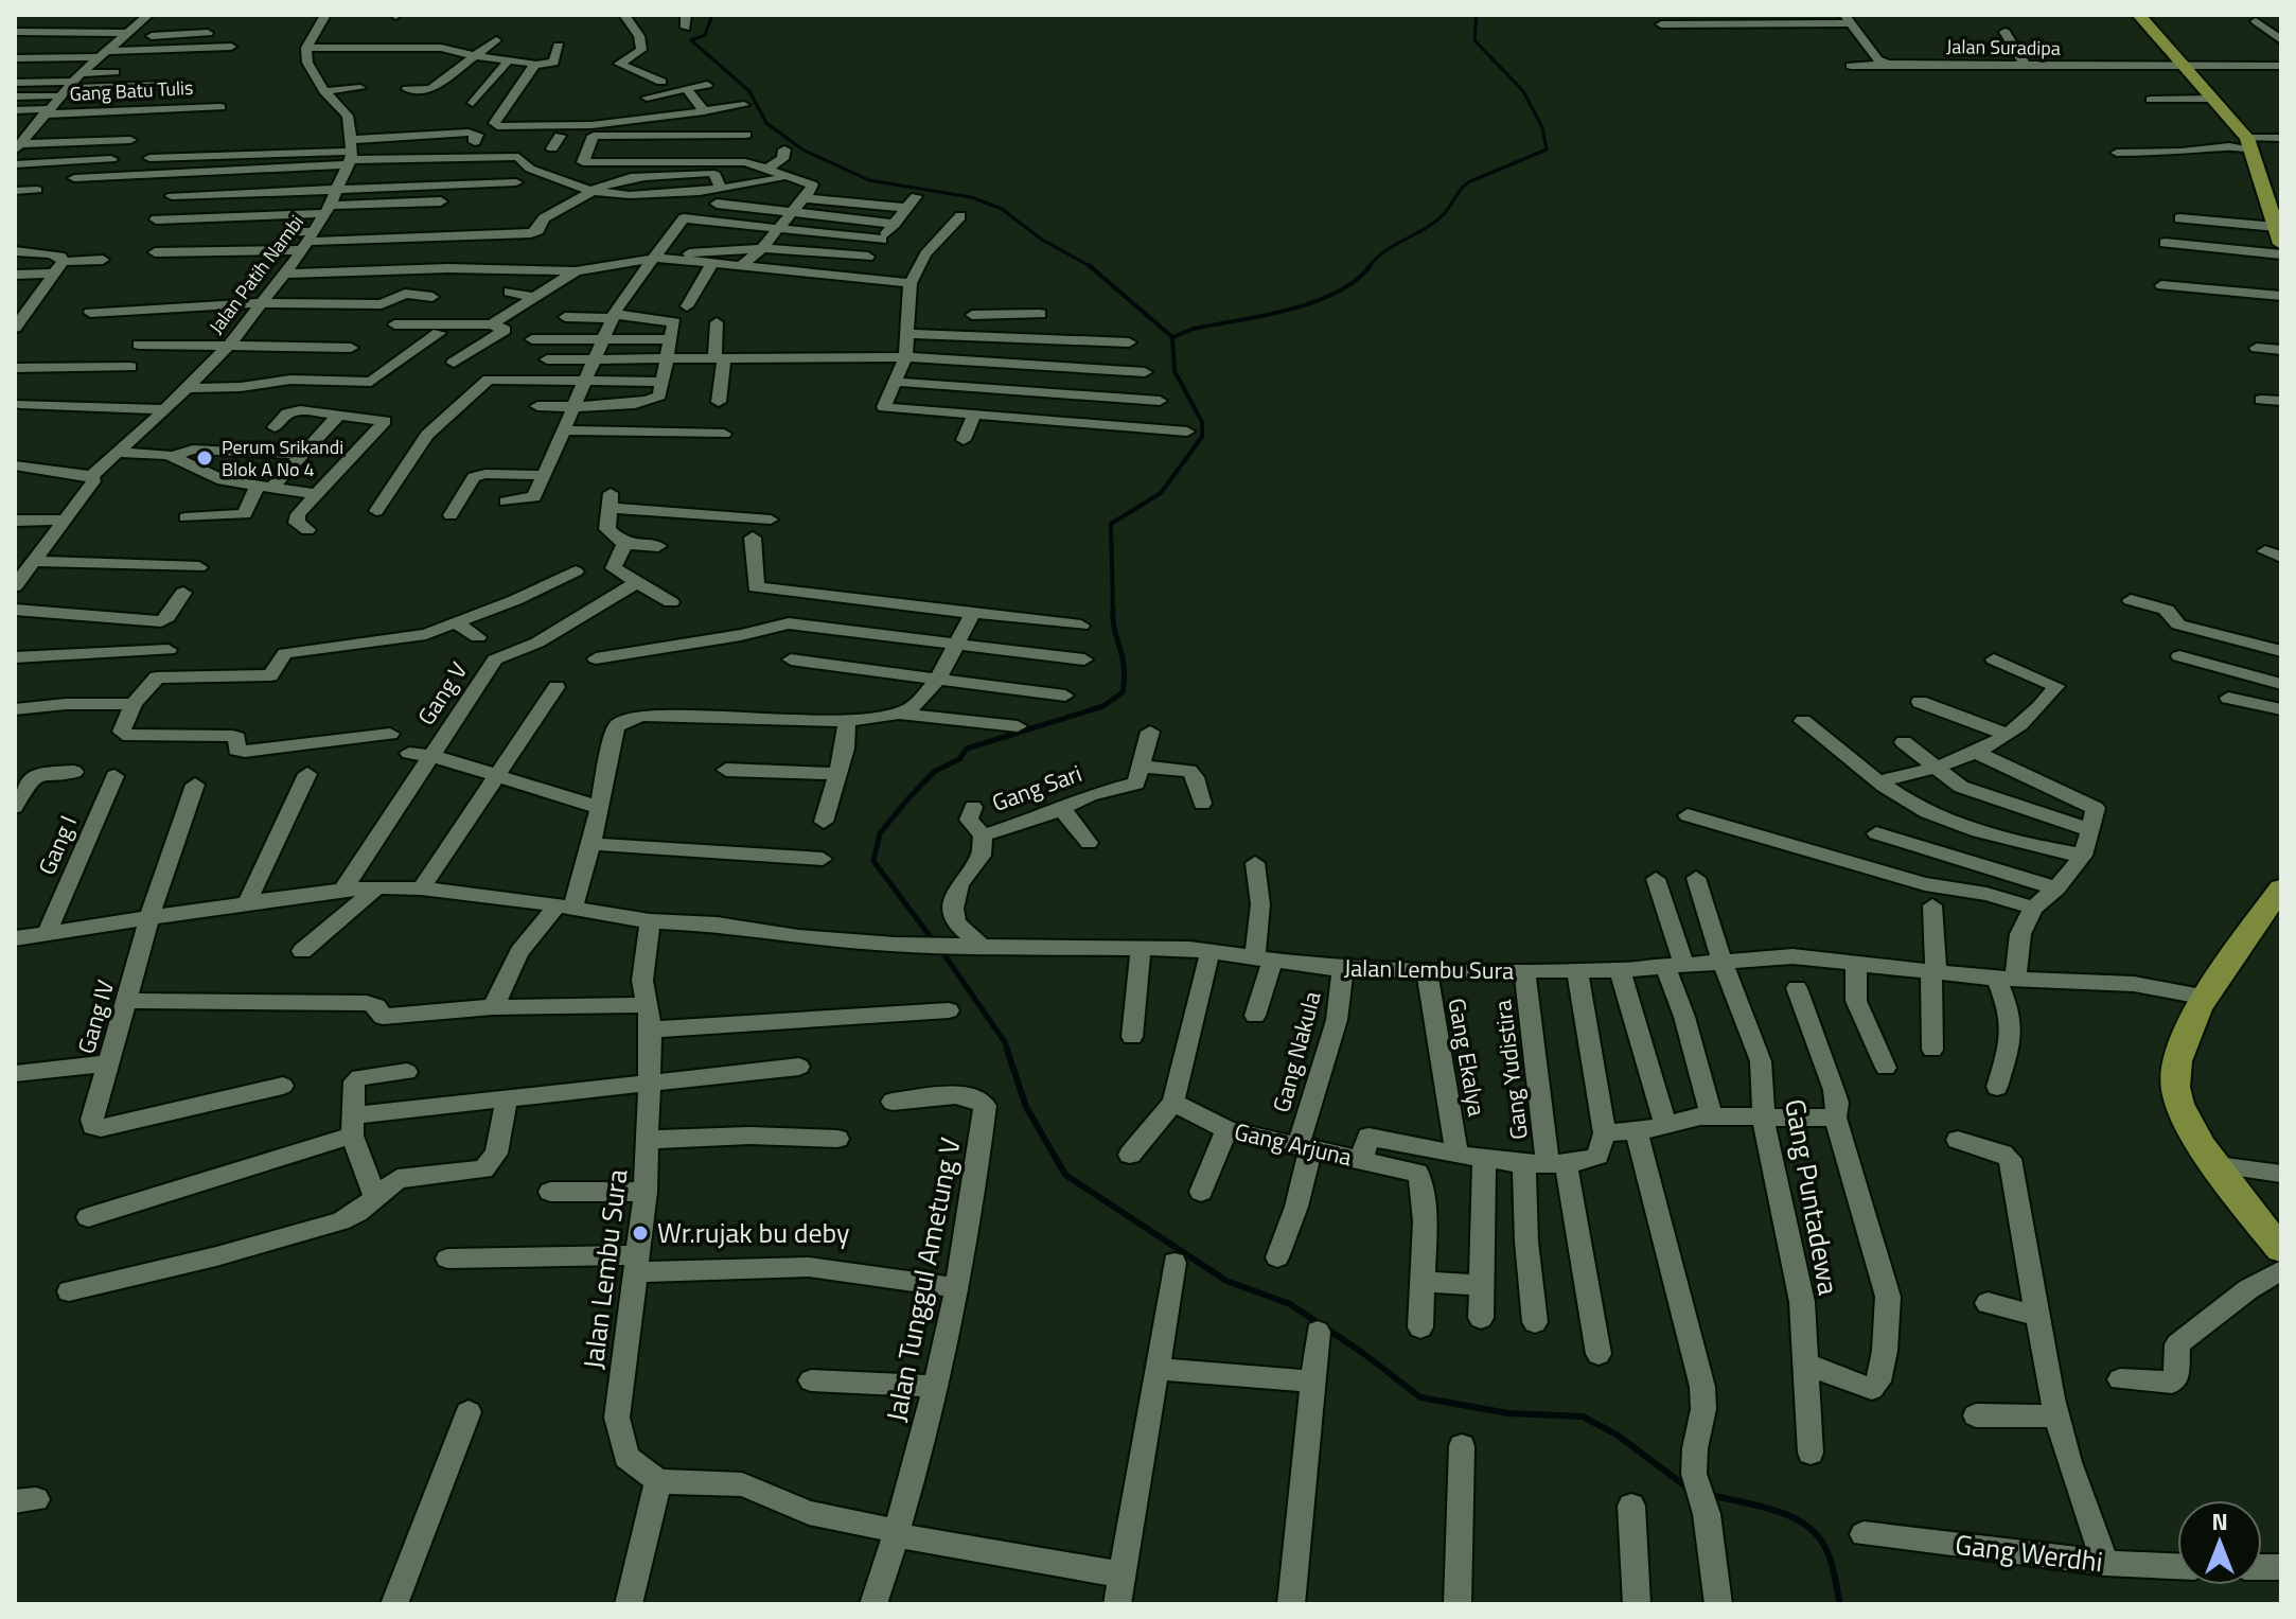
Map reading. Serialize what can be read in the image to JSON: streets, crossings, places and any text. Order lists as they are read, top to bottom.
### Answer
{
  "streets": {
    "street": [
      "Jalan Suradipa",
      "Gang Batu Tulis",
      "Jalan Patih Nambi",
      "Gang V",
      "Gang Sari",
      "Gang I",
      "Jalan Lembu Sura",
      "Gang IV",
      "Gang Nakula",
      "Gang Ekalya",
      "Gang Yudistira",
      "Gang Arjuna",
      "Gang Puntadewa",
      "Jalan Tunggul Ametung V",
      "Gang Werdhi"
    ]
  },
  "crossings": [
    ["Gang V", "Jalan Lembu Sura"],
    ["Gang Sari", "Jalan Lembu Sura"],
    ["Gang I", "Jalan Lembu Sura"],
    ["Jalan Lembu Sura", "Gang IV"],
    ["Jalan Lembu Sura", "Gang Nakula"],
    ["Jalan Lembu Sura", "Gang Ekalya"],
    ["Jalan Lembu Sura", "Gang Yudistira"],
    ["Jalan Lembu Sura", "Gang Puntadewa"],
    ["Gang Nakula", "Gang Arjuna"]
  ],
  "places": ["Perum Srikandi Blok A No 4", "Wr.rujak bu deby"],
  "north": "top"
}
